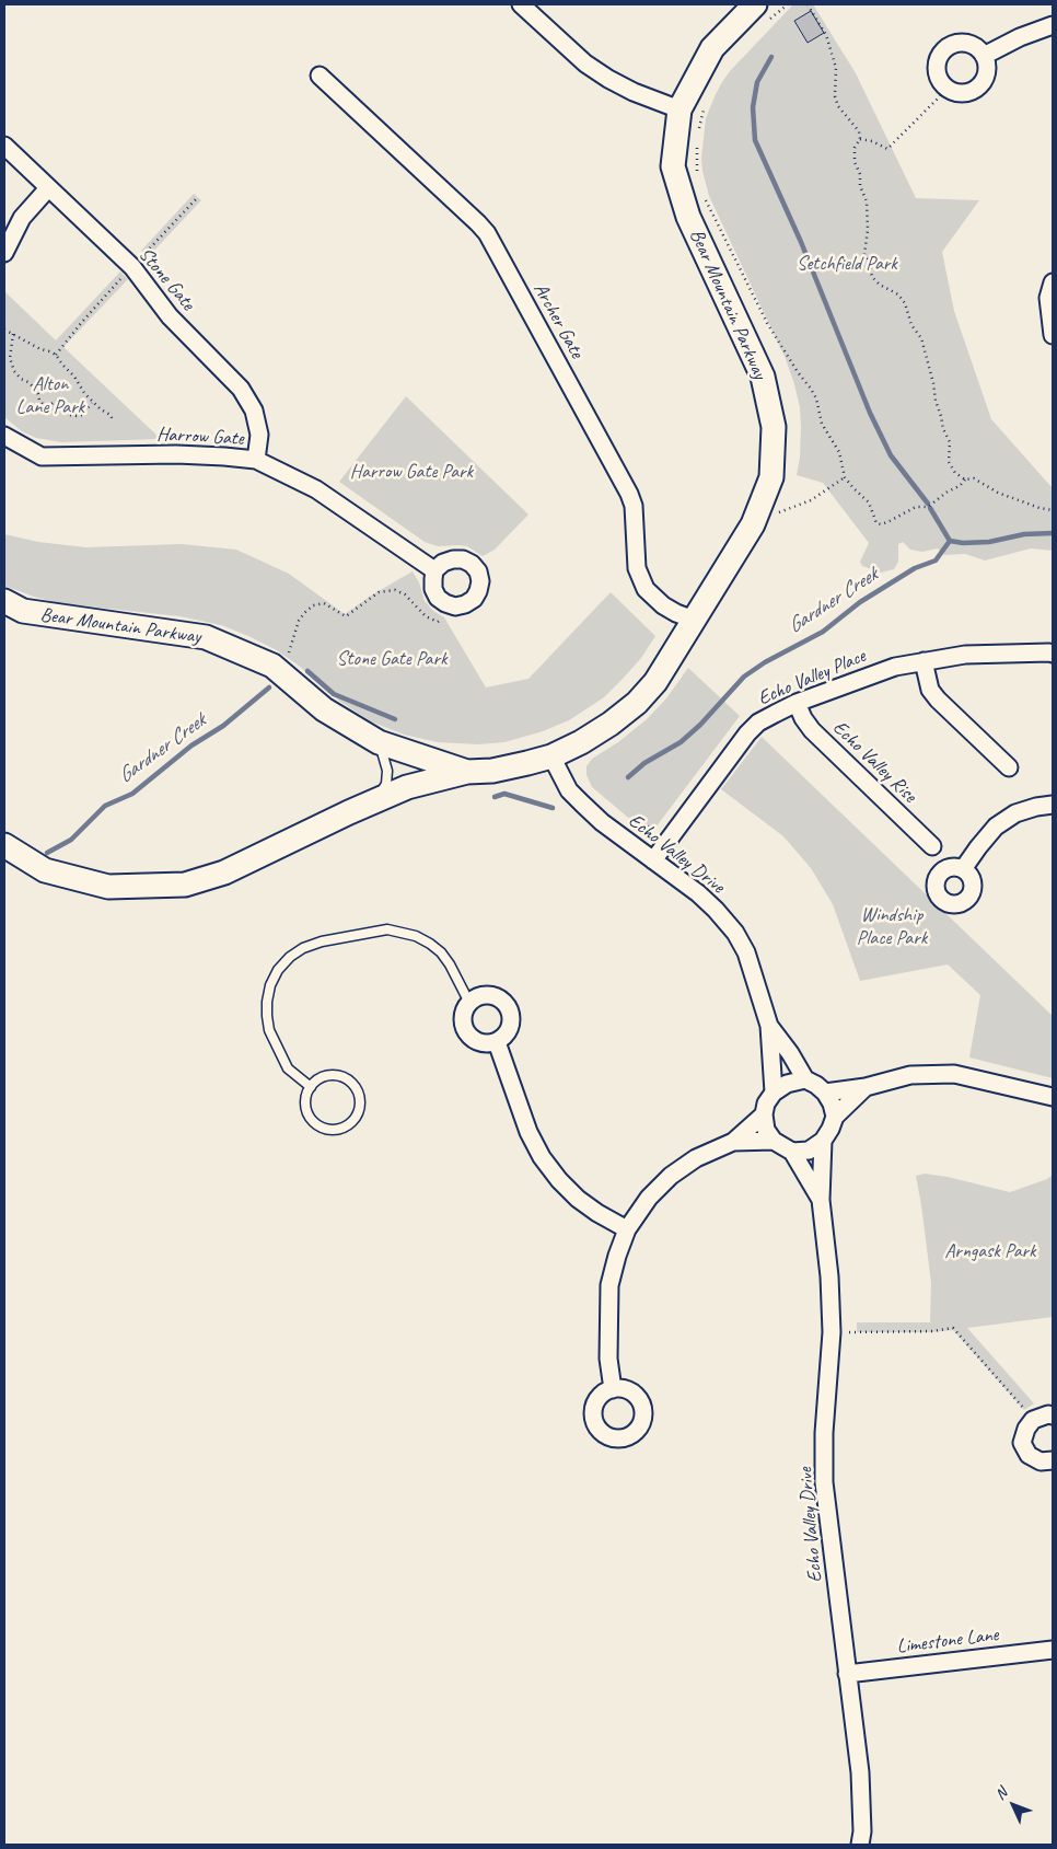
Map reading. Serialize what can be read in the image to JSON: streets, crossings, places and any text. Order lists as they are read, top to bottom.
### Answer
{
  "streets": {
    "street": [
      "Stone Gate",
      "Bear Mountain Parkway",
      "Archer Gate",
      "Harrow Gate",
      "Echo Valley Place",
      "Echo Valley Rise",
      "Echo Valley Drive",
      "Limestone Lane"
    ]
  },
  "crossings": [
    ["Stone Gate", "Harrow Gate"],
    ["Bear Mountain Parkway", "Archer Gate"],
    ["Bear Mountain Parkway", "Echo Valley Drive"],
    ["Echo Valley Place", "Echo Valley Rise"],
    ["Echo Valley Place", "Echo Valley Drive"],
    ["Echo Valley Drive", "Limestone Lane"]
  ],
  "water": ["Gardner Creek"],
  "parks": [
    "Setchfield Park",
    "Alton Lane Park",
    "Harrow Gate Park",
    "Stone Gate Park",
    "Windship Place Park",
    "Arngask Park"
  ],
  "north": "top left"
}
